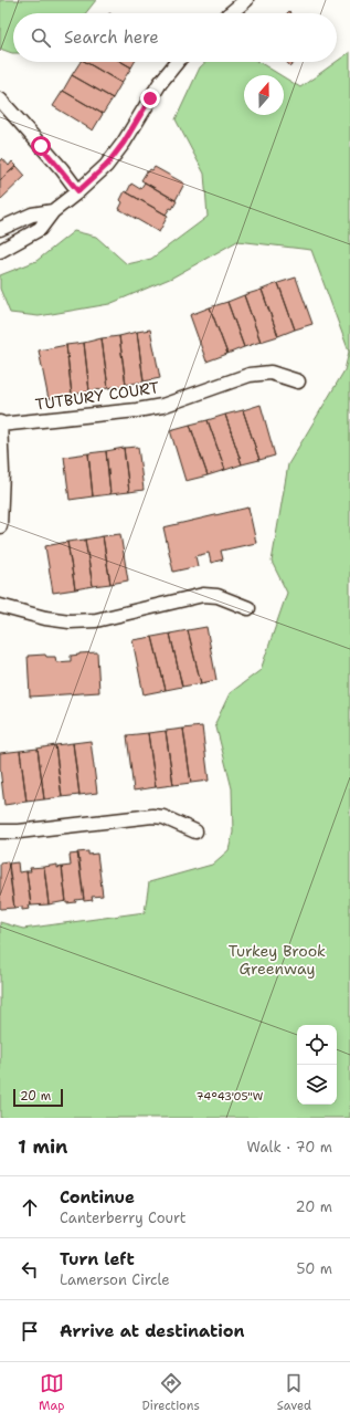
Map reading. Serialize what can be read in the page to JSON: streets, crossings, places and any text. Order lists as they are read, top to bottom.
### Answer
{
  "streets": {
    "street": ["TUTBURY COURT"]
  },
  "parks": ["Turkey Brook Greenway"],
  "scale_bar": "20 m",
  "north": "top",
  "page": {
    "search": "Search here",
    "scale": "20 m",
    "heading": ["1 min", "Walk · 70 m"],
    "list": [
      ["Continue", "Canterberry Court", "20 m"],
      ["Turn left", "Lamerson Circle", "50 m"],
      "Arrive at destination"
    ],
    "nav": ["Map", "Directions", "Saved"]
  },
  "coordinates": ["74°43'05\"W"]
}
